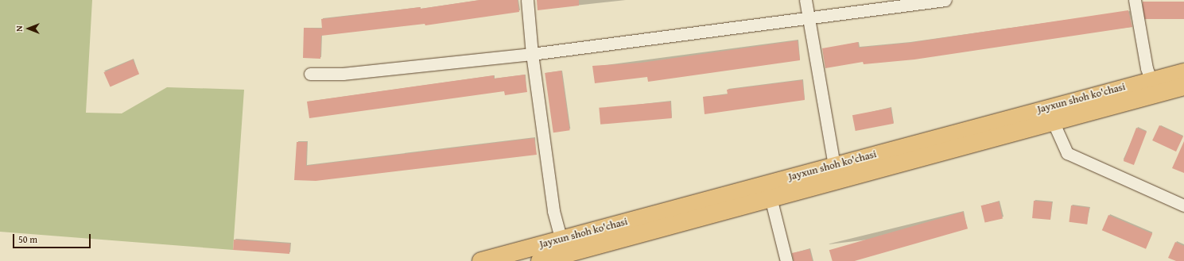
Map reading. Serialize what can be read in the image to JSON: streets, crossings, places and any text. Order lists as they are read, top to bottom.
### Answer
{
  "streets": {
    "highway": ["Jayxun shoh ko'chasi"]
  },
  "scale_bar": "50 m",
  "north": "left"
}
